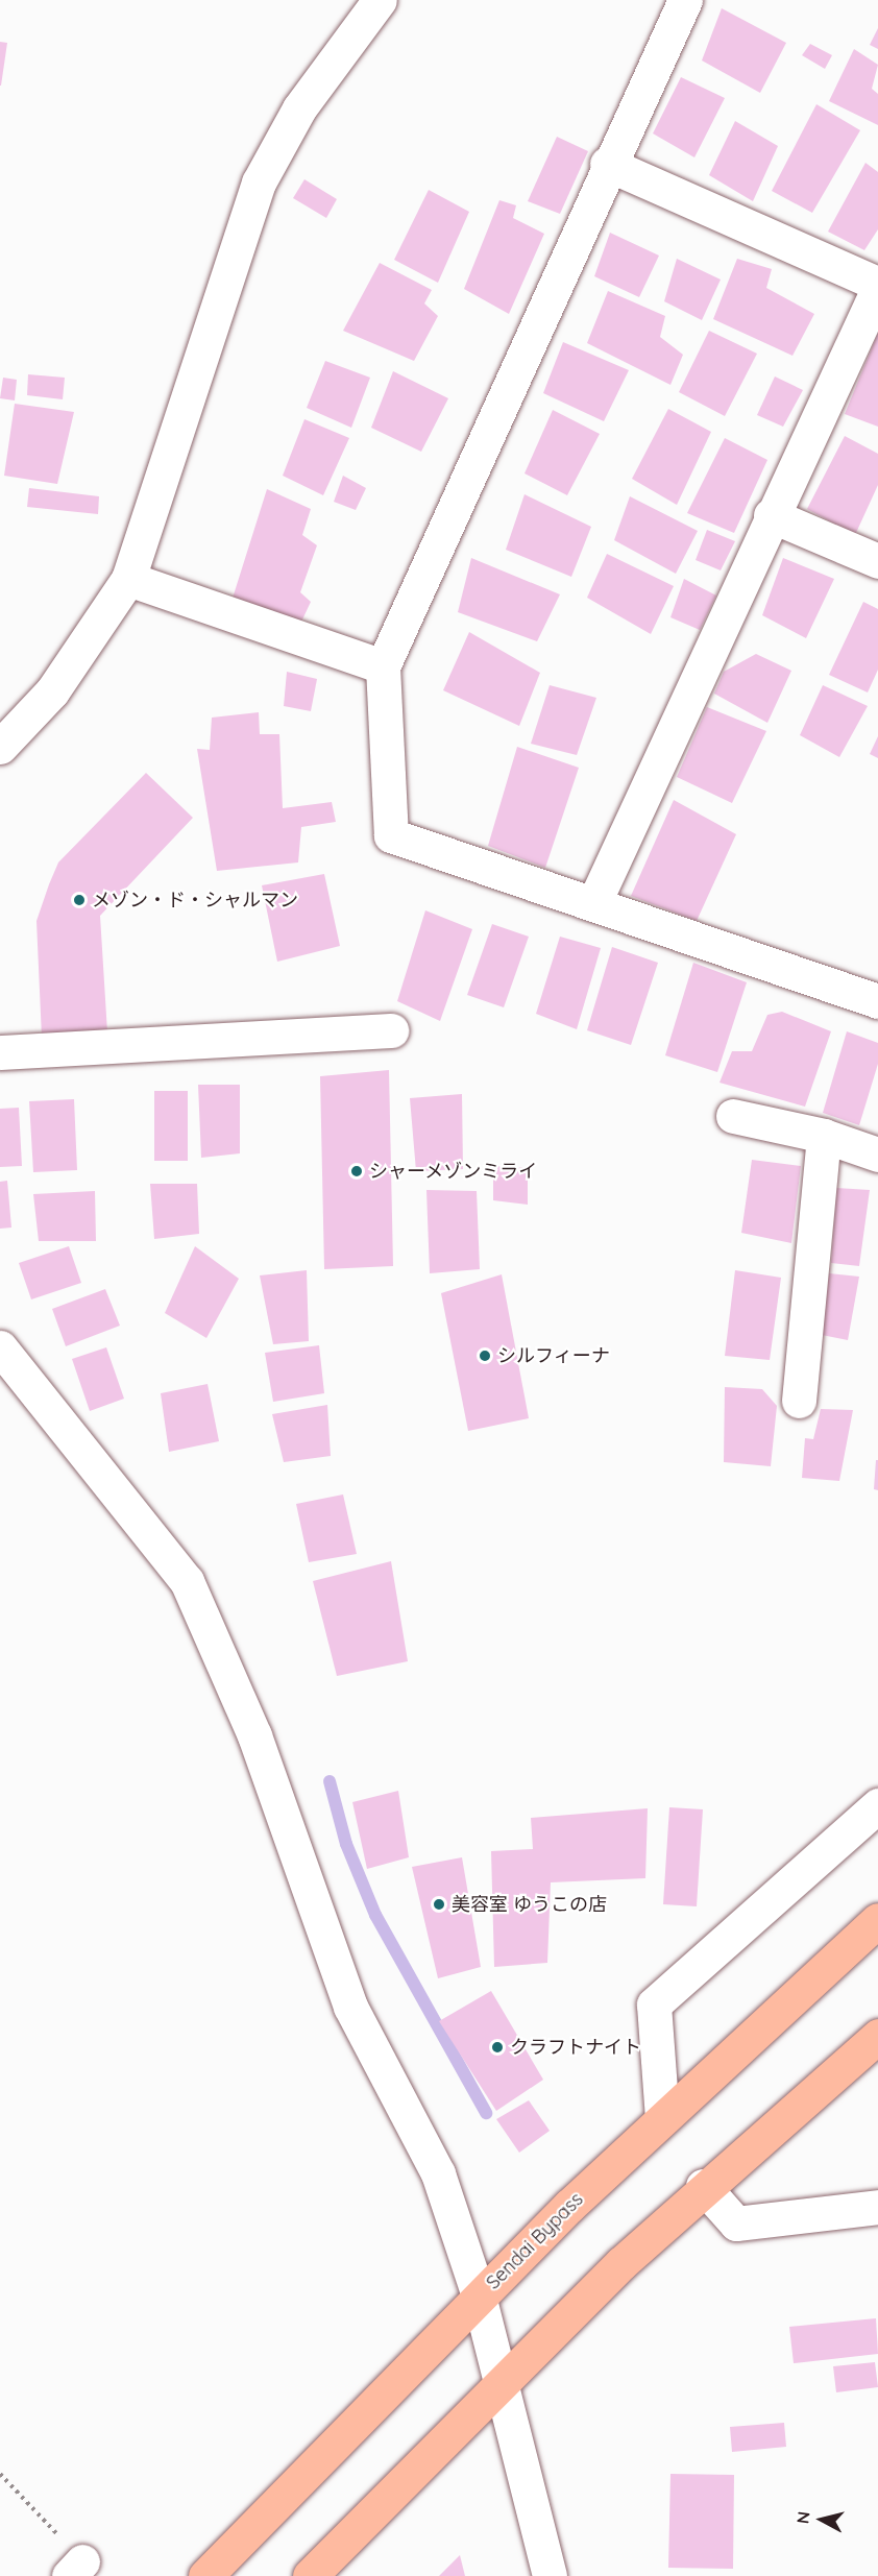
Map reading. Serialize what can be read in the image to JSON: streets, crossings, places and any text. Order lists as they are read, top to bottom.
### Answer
{
  "streets": {
    "highway": ["Sendai Bypass"]
  },
  "places": [
    "メゾン・ド・シャルマン",
    "シャーメゾンミライ",
    "シルフィーナ",
    "美容室 ゆうこの店",
    "クラフトナイト"
  ],
  "north": "left"
}
